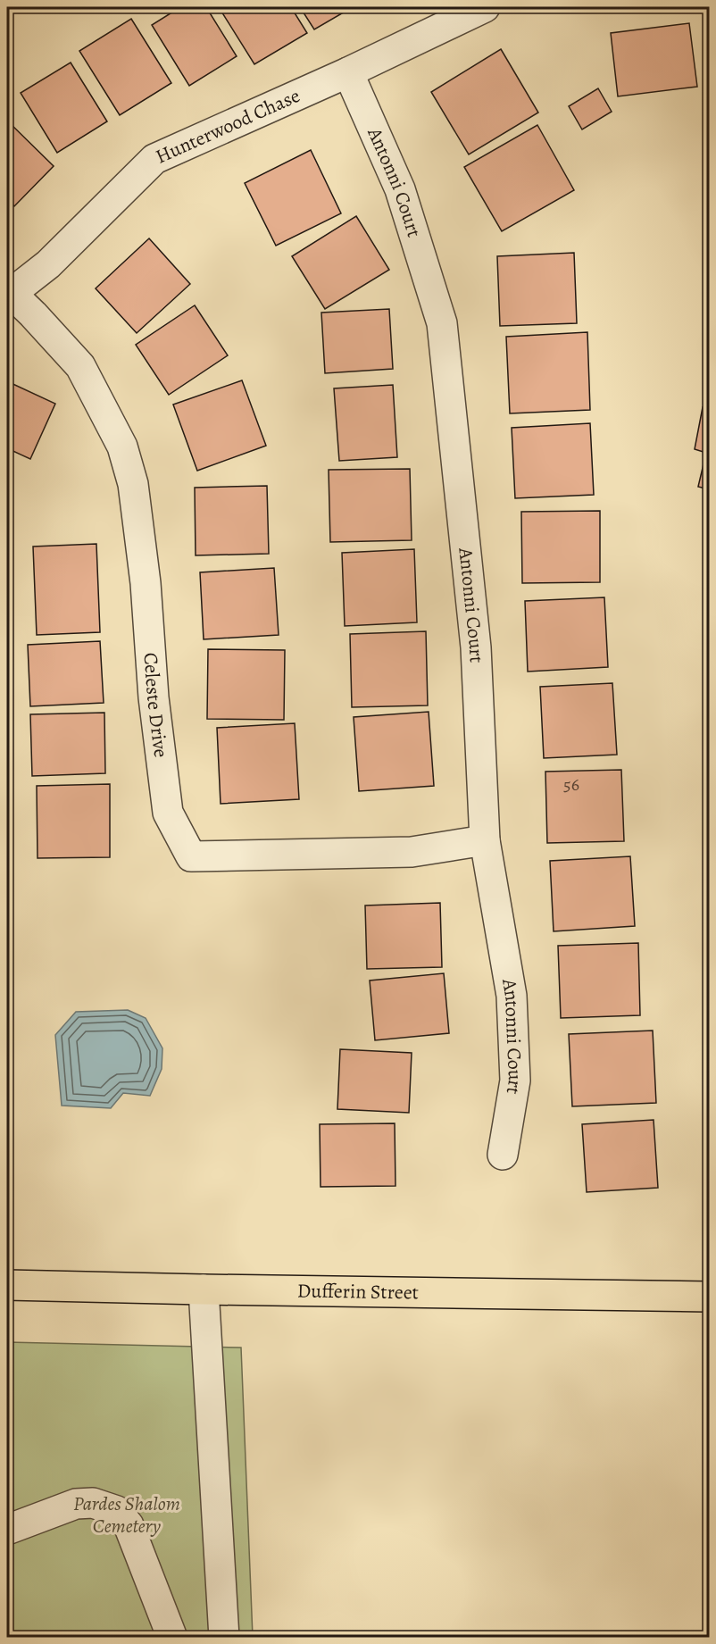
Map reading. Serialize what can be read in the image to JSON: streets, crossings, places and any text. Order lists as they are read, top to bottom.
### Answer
{
  "streets": {
    "main road": ["Dufferin Street"],
    "street": ["Hunterwood Chase", "Antonni Court", "Celeste Drive"]
  },
  "crossings": [
    ["Hunterwood Chase", "Antonni Court"],
    ["Hunterwood Chase", "Celeste Drive"],
    ["Antonni Court", "Celeste Drive"]
  ],
  "parks": ["Pardes Shalom Cemetery"],
  "house_numbers": ["56"]
}
